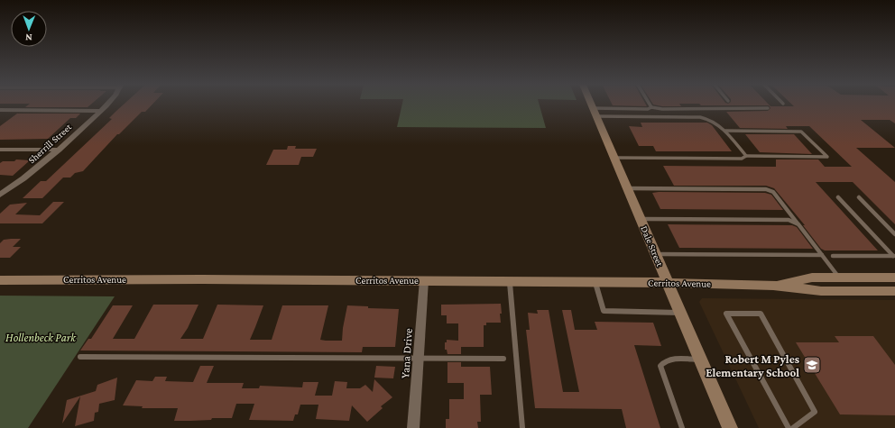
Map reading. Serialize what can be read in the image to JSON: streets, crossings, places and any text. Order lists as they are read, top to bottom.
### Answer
{
  "streets": {
    "street": [
      "Sherrill Street",
      "Dale Street",
      "Cerritos Avenue",
      "Yana Drive"
    ]
  },
  "crossings": [
    ["Dale Street", "Cerritos Avenue"],
    ["Cerritos Avenue", "Yana Drive"]
  ],
  "parks": ["Hollenbeck Park"],
  "places": {
    "school or university": ["Robert M Pyles Elementary School"]
  },
  "north": "bottom"
}
